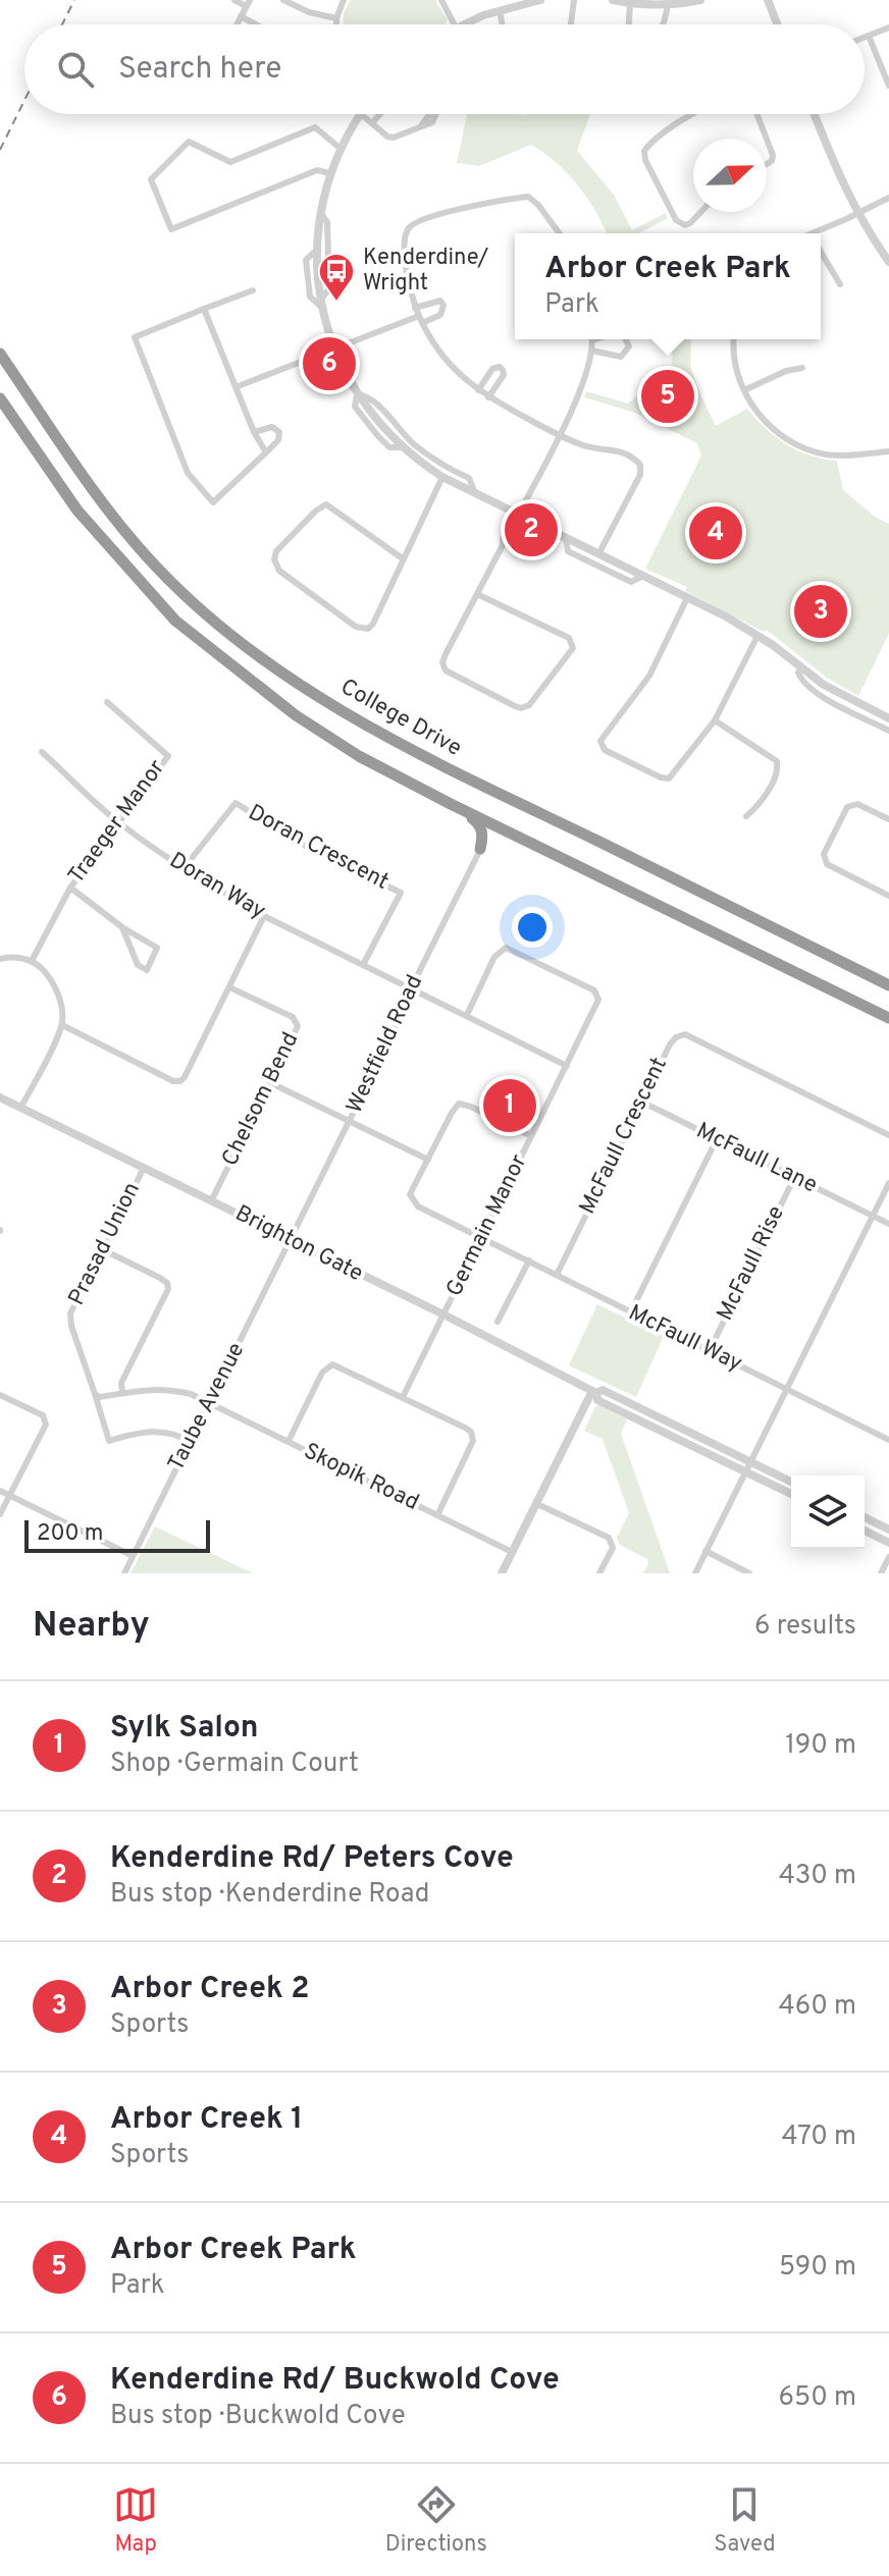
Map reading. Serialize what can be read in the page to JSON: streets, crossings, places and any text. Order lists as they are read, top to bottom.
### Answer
{
  "streets": {
    "highway": ["College Drive"],
    "street": [
      "Traeger Manor",
      "Doran Crescent",
      "Doran Way",
      "Westfield Road",
      "Chelsom Bend",
      "McFaull Crescent",
      "McFaull Lane",
      "Germain Manor",
      "Prasad Union",
      "Brighton Gate",
      "McFaull Rise",
      "McFaull Way",
      "Taube Avenue",
      "Skopik Road"
    ]
  },
  "crossings": [
    ["Traeger Manor", "Doran Way"],
    ["Doran Crescent", "Doran Way"],
    ["Doran Way", "Westfield Road"],
    ["Doran Way", "Germain Manor"],
    ["Westfield Road", "Brighton Gate"],
    ["Westfield Road", "Taube Avenue"],
    ["Chelsom Bend", "Brighton Gate"],
    ["McFaull Crescent", "McFaull Lane"],
    ["McFaull Crescent", "McFaull Way"],
    ["McFaull Lane", "McFaull Rise"],
    ["Germain Manor", "Brighton Gate"],
    ["Germain Manor", "McFaull Way"],
    ["Prasad Union", "Brighton Gate"],
    ["Prasad Union", "Taube Avenue"],
    ["Brighton Gate", "Taube Avenue"],
    ["McFaull Rise", "McFaull Way"],
    ["Taube Avenue", "Skopik Road"]
  ],
  "places": {
    "bus stop": ["Kenderdine/ Wright"]
  },
  "scale_bar": "200 m",
  "north": "right",
  "page": {
    "search": "Search here",
    "popup": ["Arbor Creek Park", "Park"],
    "pins": [
      "6",
      "5",
      "2",
      "4",
      "3",
      "1"
    ],
    "scale": "200 m",
    "heading": ["Nearby", "6 results"],
    "list": [
      {
        "mark": "1",
        "name": "Sylk Salon",
        "note": "Shop · Germain Court",
        "value": "190 m"
      },
      {
        "mark": "2",
        "name": "Kenderdine Rd/ Peters Cove",
        "note": "Bus stop · Kenderdine Road",
        "value": "430 m"
      },
      {
        "mark": "3",
        "name": "Arbor Creek 2",
        "note": "Sports",
        "value": "460 m"
      },
      {
        "mark": "4",
        "name": "Arbor Creek 1",
        "note": "Sports",
        "value": "470 m"
      },
      {
        "mark": "5",
        "name": "Arbor Creek Park",
        "note": "Park",
        "value": "590 m"
      },
      {
        "mark": "6",
        "name": "Kenderdine Rd/ Buckwold Cove",
        "note": "Bus stop · Buckwold Cove",
        "value": "650 m"
      }
    ],
    "nav": ["Map", "Directions", "Saved"]
  }
}
